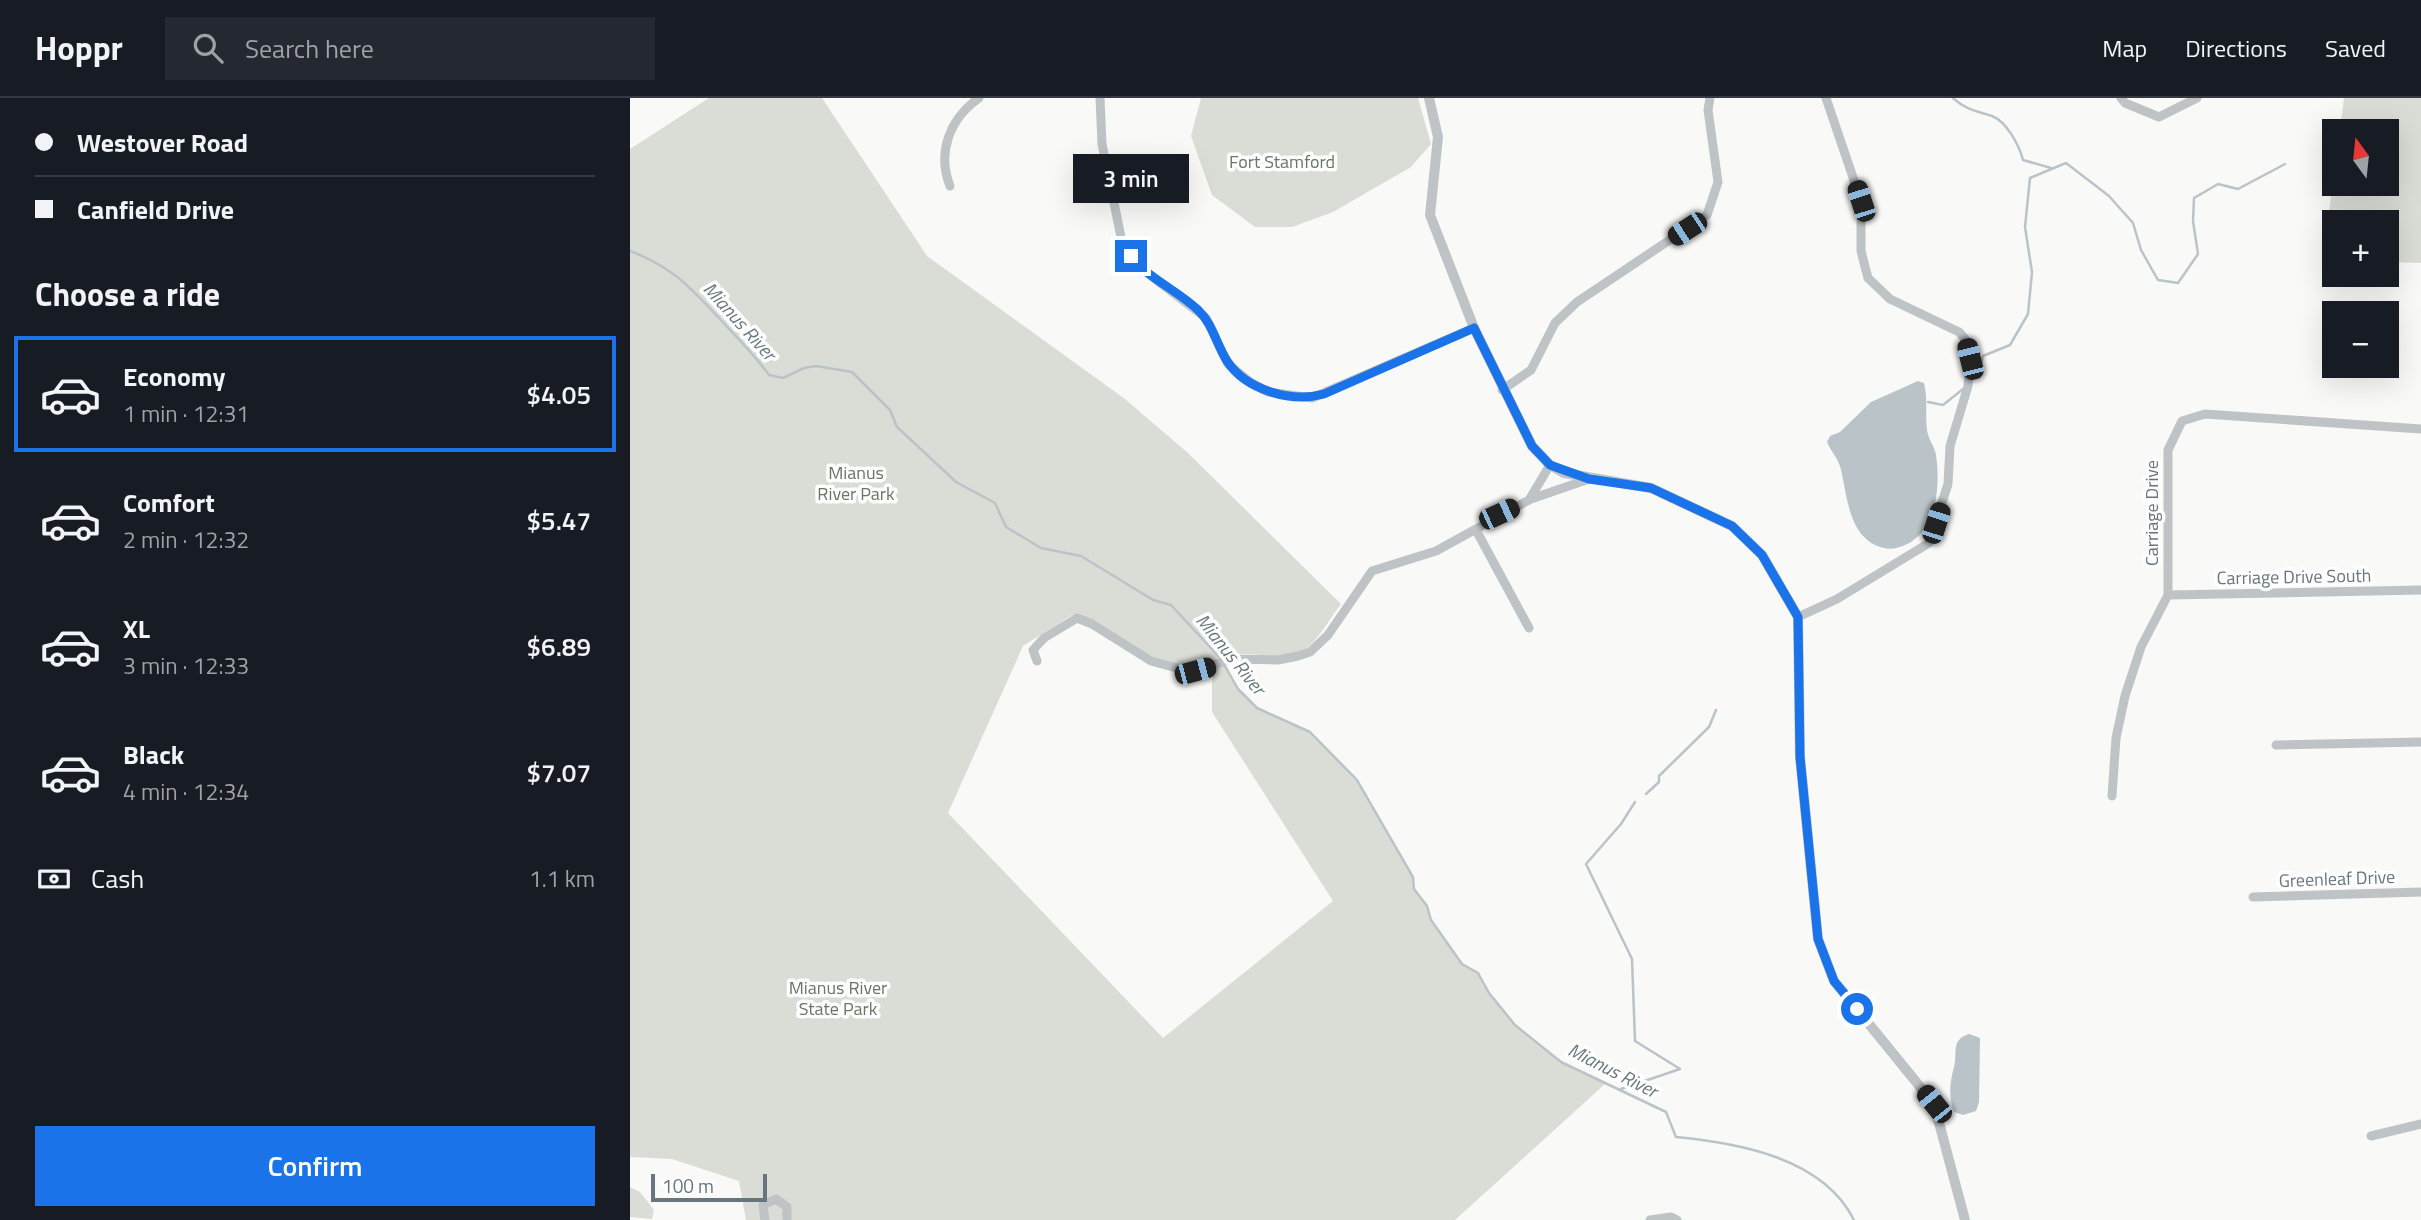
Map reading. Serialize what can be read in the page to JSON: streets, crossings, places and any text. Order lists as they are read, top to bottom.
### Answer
{
  "streets": {
    "street": ["Carriage Drive", "Carriage Drive South", "Greenleaf Drive"]
  },
  "crossings": [
    ["Carriage Drive", "Carriage Drive South"]
  ],
  "water": ["Mianus River"],
  "parks": ["Fort Stamford", "Mianus River Park", "Mianus River State Park"],
  "scale_bar": "100 m",
  "north": "top",
  "page": {
    "header": "Hoppr",
    "search": "Search here",
    "nav": ["Map", "Directions", "Saved"],
    "banner": ["Westover Road", "Canfield Drive"],
    "map_buttons": ["+", "−"],
    "bubble": "3 min",
    "heading": "Choose a ride",
    "list": [
      {
        "name": "Economy",
        "note": "1 min · 12:31",
        "value": "$4.05"
      },
      {
        "name": "Comfort",
        "note": "2 min · 12:32",
        "value": "$5.47"
      },
      {
        "name": "XL",
        "note": "3 min · 12:33",
        "value": "$6.89"
      },
      {
        "name": "Black",
        "note": "4 min · 12:34",
        "value": "$7.07"
      }
    ],
    "pay": ["Cash", "1.1 km"],
    "buttons": "Confirm",
    "scale": "100 m"
  }
}
